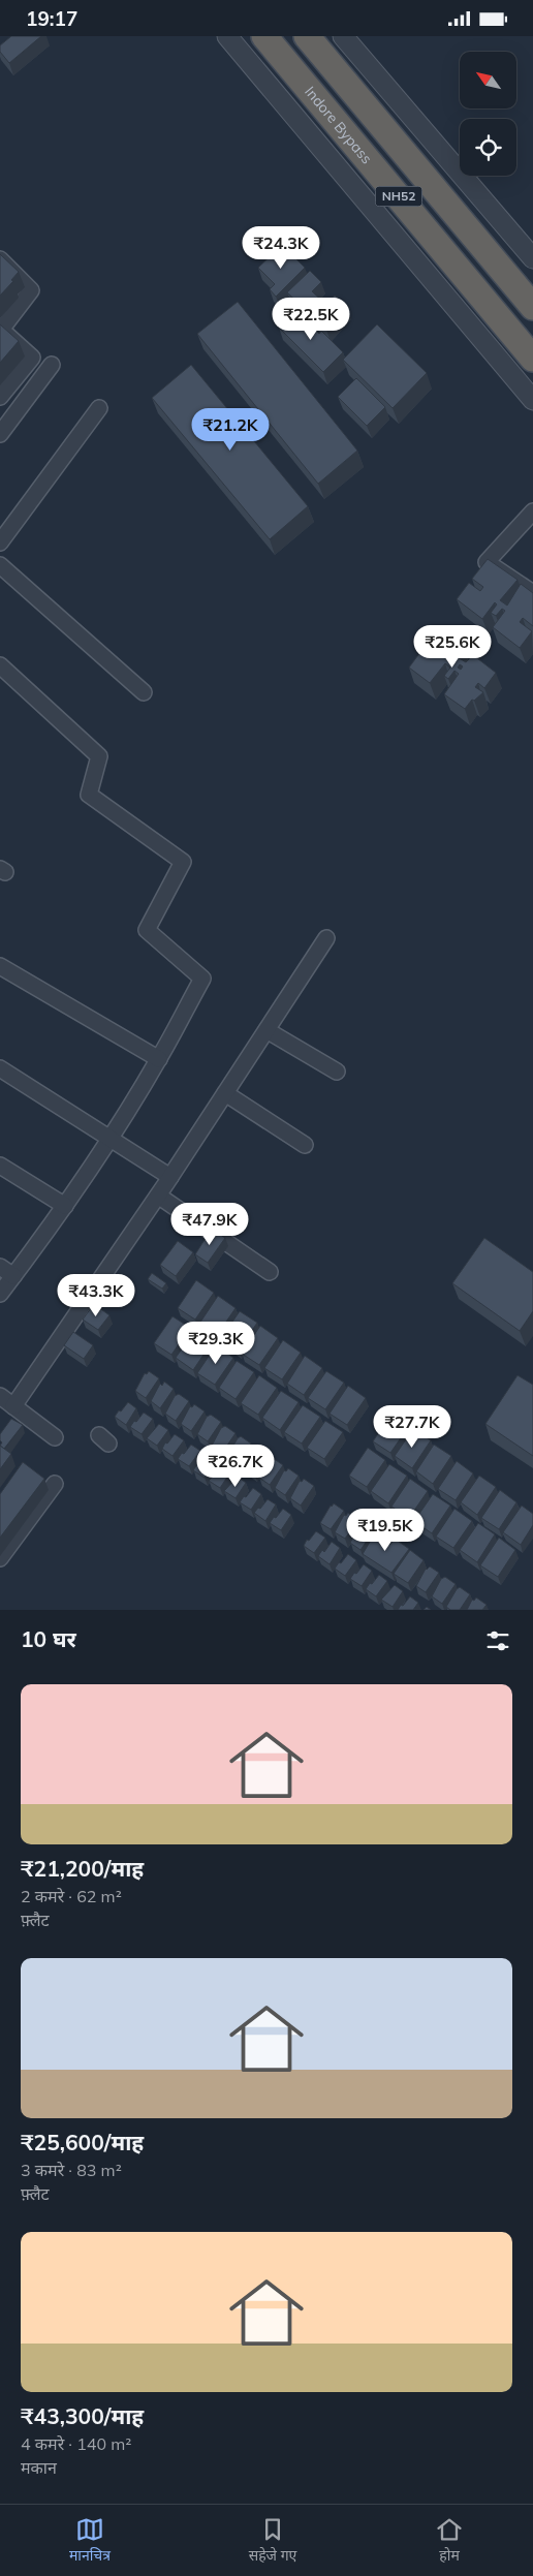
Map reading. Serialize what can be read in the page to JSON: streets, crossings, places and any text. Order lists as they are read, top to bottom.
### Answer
{
  "streets": {
    "highway": ["Indore Bypass", "NH52"]
  },
  "north": "top left",
  "page": {
    "status": "19:17",
    "price": [
      "₹24.3K",
      "₹22.5K",
      "₹21.2K",
      "₹25.6K",
      "₹47.9K",
      "₹43.3K",
      "₹29.3K",
      "₹27.7K",
      "₹26.7K",
      "₹19.5K"
    ],
    "heading": "10 घर",
    "list": [
      {
        "name": "₹21,200/माह",
        "note": "2 कमरे · 62 m² · फ़्लैट"
      },
      {
        "name": "₹25,600/माह",
        "note": "3 कमरे · 83 m² · फ़्लैट"
      },
      {
        "name": "₹43,300/माह",
        "note": "4 कमरे · 140 m² · मकान"
      }
    ],
    "tabs": ["मानचित्र", "सहेजे गए", "होम"]
  }
}
